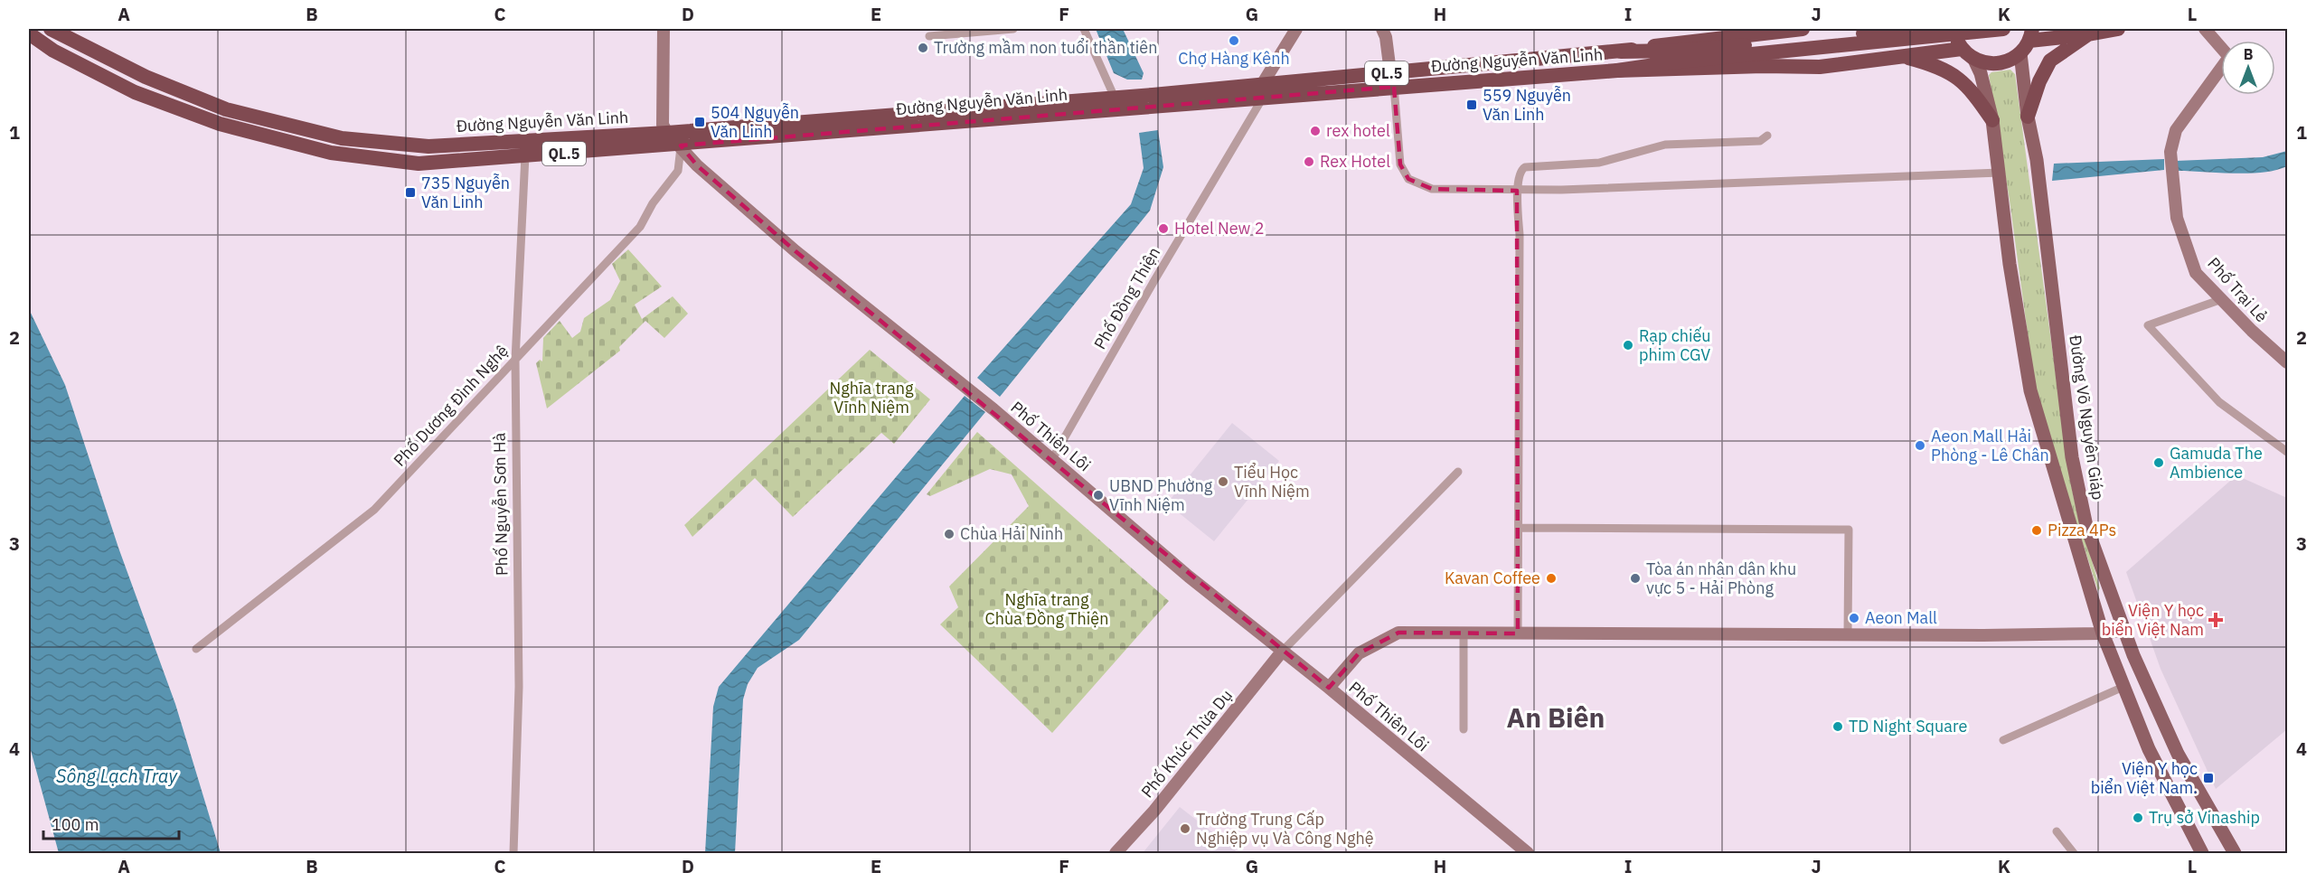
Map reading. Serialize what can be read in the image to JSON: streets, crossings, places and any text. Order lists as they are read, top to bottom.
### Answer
{
  "streets": {
    "highway": ["Đường Nguyễn Văn Linh", "QL.5"],
    "main road": ["Đường Võ Nguyên Giáp"],
    "street": [
      "Phố Trại Lẻ",
      "Phố Đồng Thiện",
      "Phố Dương Đình Nghệ",
      "Phố Thiên Lôi",
      "Phố Nguyễn Sơn Hà",
      "Phố Khúc Thừa Dụ"
    ]
  },
  "crossings": [
    ["Đường Nguyễn Văn Linh", "QL.5"],
    ["Đường Nguyễn Văn Linh", "Phố Đồng Thiện"],
    ["Đường Nguyễn Văn Linh", "Phố Dương Đình Nghệ"],
    ["Đường Nguyễn Văn Linh", "Phố Thiên Lôi"],
    ["Đường Nguyễn Văn Linh", "Phố Nguyễn Sơn Hà"],
    ["Phố Đồng Thiện", "Phố Thiên Lôi"],
    ["Phố Dương Đình Nghệ", "Phố Thiên Lôi"],
    ["Phố Dương Đình Nghệ", "Phố Nguyễn Sơn Hà"],
    ["Phố Thiên Lôi", "Phố Khúc Thừa Dụ"]
  ],
  "districts": ["An Biên"],
  "water": ["Sông Lạch Tray"],
  "parks": ["Nghĩa trang Vĩnh Niệm", "Nghĩa trang Chùa Đồng Thiện"],
  "places": {
    "other": [
      "Chợ Hàng Kênh",
      "Trường mầm non tuổi thần tiên",
      "rex hotel",
      "Rex Hotel",
      "Hotel New 2",
      "Rạp chiếu phim CGV",
      "Aeon Mall Hải Phòng - Lê Chân",
      "Gamuda The Ambience",
      "Tiểu Học Vĩnh Niệm",
      "UBND Phường Vĩnh Niệm",
      "Pizza 4Ps",
      "Chùa Hải Ninh",
      "Kavan Coffee",
      "Tòa án nhân dân khu vực 5 - Hải Phòng",
      "Aeon Mall",
      "TD Night Square",
      "Trụ sở Vinaship",
      "Trường Trung Cấp Nghiệp vụ Và Công Nghệ"
    ],
    "transit": [
      "559 Nguyễn Văn Linh",
      "504 Nguyễn Văn Linh",
      "735 Nguyễn Văn Linh",
      "Viện Y học biển Việt Nam."
    ],
    "health": ["Viện Y học biển Việt Nam"]
  },
  "scale_bar": "100 m",
  "north": "top",
  "grid": {
    "columns": [
      "A",
      "B",
      "C",
      "D",
      "E",
      "F",
      "G",
      "H",
      "I",
      "J",
      "K",
      "L"
    ],
    "rows": [
      "1",
      "2",
      "3",
      "4"
    ]
  }
}
